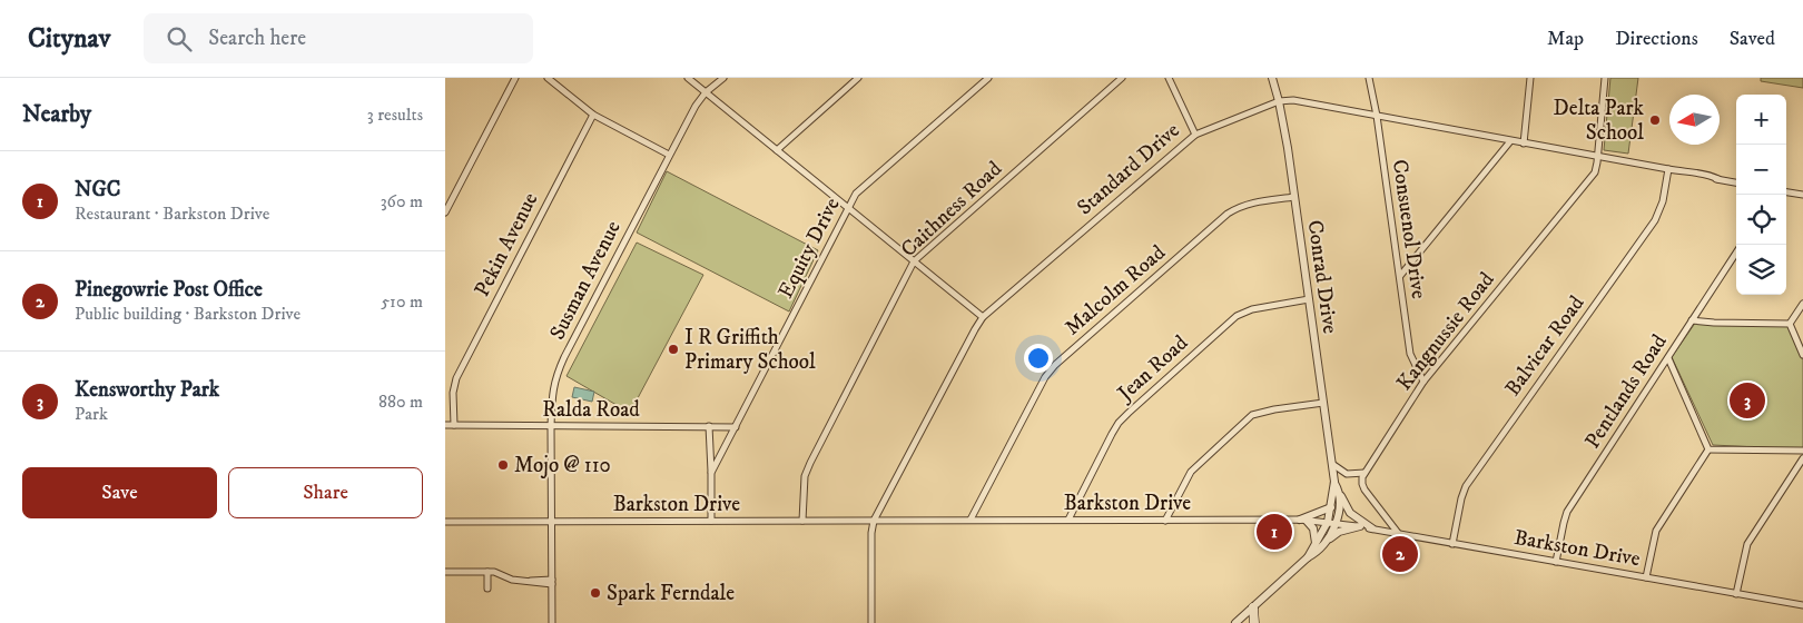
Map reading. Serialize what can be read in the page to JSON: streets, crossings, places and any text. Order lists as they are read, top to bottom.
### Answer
{
  "streets": {
    "street": [
      "Standard Drive",
      "Caithness Road",
      "Consuenol Drive",
      "Pekin Avenue",
      "Equity Drive",
      "Conrad Drive",
      "Susman Avenue",
      "Malcolm Road",
      "Kangnussie Road",
      "Balvicar Road",
      "Jean Road",
      "Pentlands Road",
      "Ralda Road",
      "Barkston Drive"
    ]
  },
  "crossings": [
    ["Standard Drive", "Consuenol Drive"],
    ["Standard Drive", "Conrad Drive"],
    ["Standard Drive", "Kangnussie Road"],
    ["Standard Drive", "Balvicar Road"],
    ["Standard Drive", "Barkston Drive"],
    ["Caithness Road", "Barkston Drive"],
    ["Consuenol Drive", "Kangnussie Road"],
    ["Pekin Avenue", "Ralda Road"],
    ["Equity Drive", "Ralda Road"],
    ["Equity Drive", "Barkston Drive"],
    ["Conrad Drive", "Malcolm Road"],
    ["Conrad Drive", "Jean Road"],
    ["Conrad Drive", "Barkston Drive"],
    ["Susman Avenue", "Ralda Road"],
    ["Susman Avenue", "Barkston Drive"],
    ["Malcolm Road", "Barkston Drive"],
    ["Balvicar Road", "Barkston Drive"],
    ["Jean Road", "Barkston Drive"],
    ["Pentlands Road", "Barkston Drive"]
  ],
  "places": [
    "Delta Park School",
    "I R Griffith Primary School",
    "Mojo @ 110",
    "Spark Ferndale"
  ],
  "north": "left",
  "page": {
    "header": "Citynav",
    "search": "Search here",
    "nav": ["Map", "Directions", "Saved"],
    "heading": ["Nearby", "3 results"],
    "map_buttons": ["+", "−"],
    "list": [
      {
        "mark": "1",
        "name": "NGC",
        "note": "Restaurant · Barkston Drive",
        "value": "360 m"
      },
      {
        "mark": "2",
        "name": "Pinegowrie Post Office",
        "note": "Public building · Barkston Drive",
        "value": "510 m"
      },
      {
        "mark": "3",
        "name": "Kensworthy Park",
        "note": "Park",
        "value": "880 m"
      }
    ],
    "pins": ["3", "1", "2"],
    "buttons": ["Save", "Share"]
  }
}
